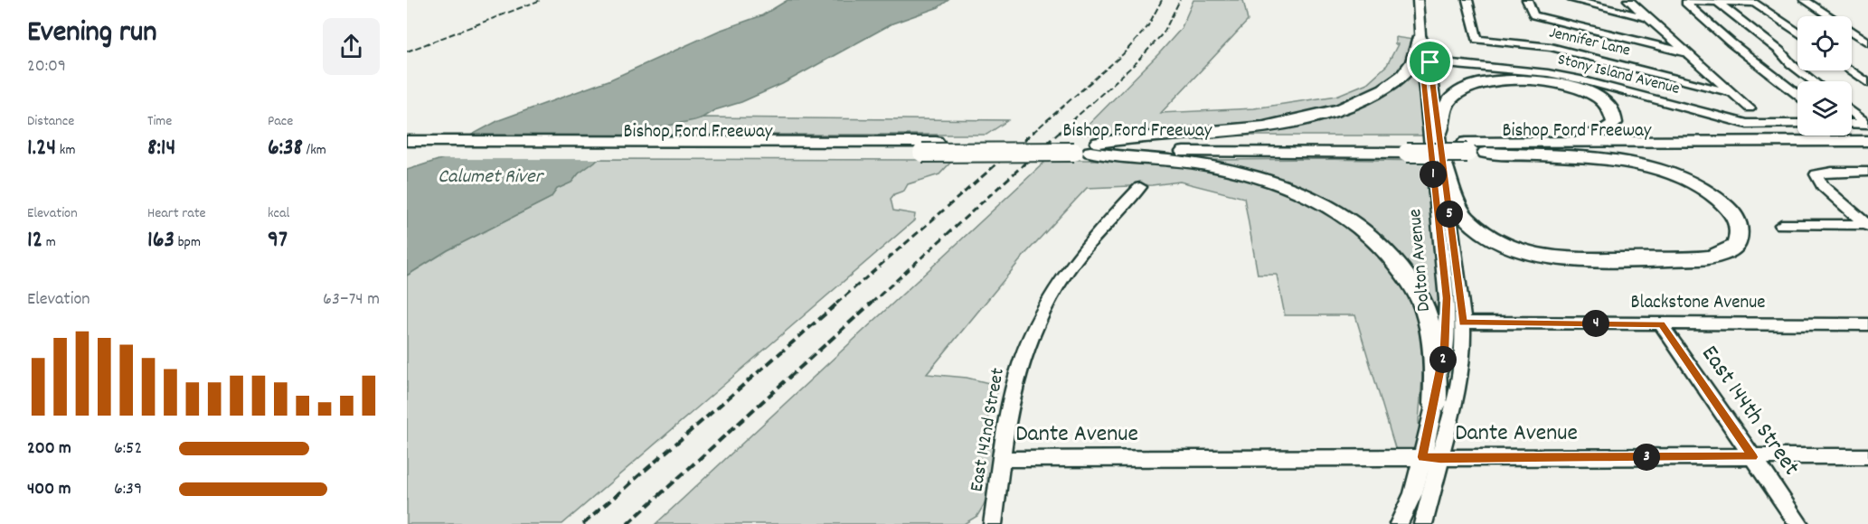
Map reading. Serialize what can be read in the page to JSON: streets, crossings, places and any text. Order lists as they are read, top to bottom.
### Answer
{
  "streets": {
    "highway": ["Bishop Ford Freeway"],
    "street": [
      "Jennifer Lane",
      "Stony Island Avenue",
      "Dolton Avenue",
      "Blackstone Avenue",
      "East 144th Street",
      "East 142nd Street",
      "Dante Avenue"
    ]
  },
  "crossings": [
    ["Stony Island Avenue", "Dolton Avenue"],
    ["Dolton Avenue", "Blackstone Avenue"],
    ["Dolton Avenue", "Dante Avenue"],
    ["Blackstone Avenue", "East 144th Street"],
    ["East 144th Street", "Dante Avenue"],
    ["East 142nd Street", "Dante Avenue"]
  ],
  "water": ["Calumet River"],
  "page": {
    "heading": ["Evening run", "20:09"],
    "stats": [
      ["Distance", "1.24 km"],
      ["Time", "8:14"],
      ["Pace", "6:38 /km"],
      ["Elevation", "12 m"],
      ["Heart rate", "163 bpm"],
      ["kcal", "97"]
    ],
    "pins": [
      "1",
      "5",
      "4",
      "2",
      "3"
    ],
    "chart": ["Elevation", "63–74 m"],
    "list": [
      {
        "name": "200 m",
        "note": "6:52"
      },
      {
        "name": "400 m",
        "note": "6:39"
      }
    ]
  }
}
